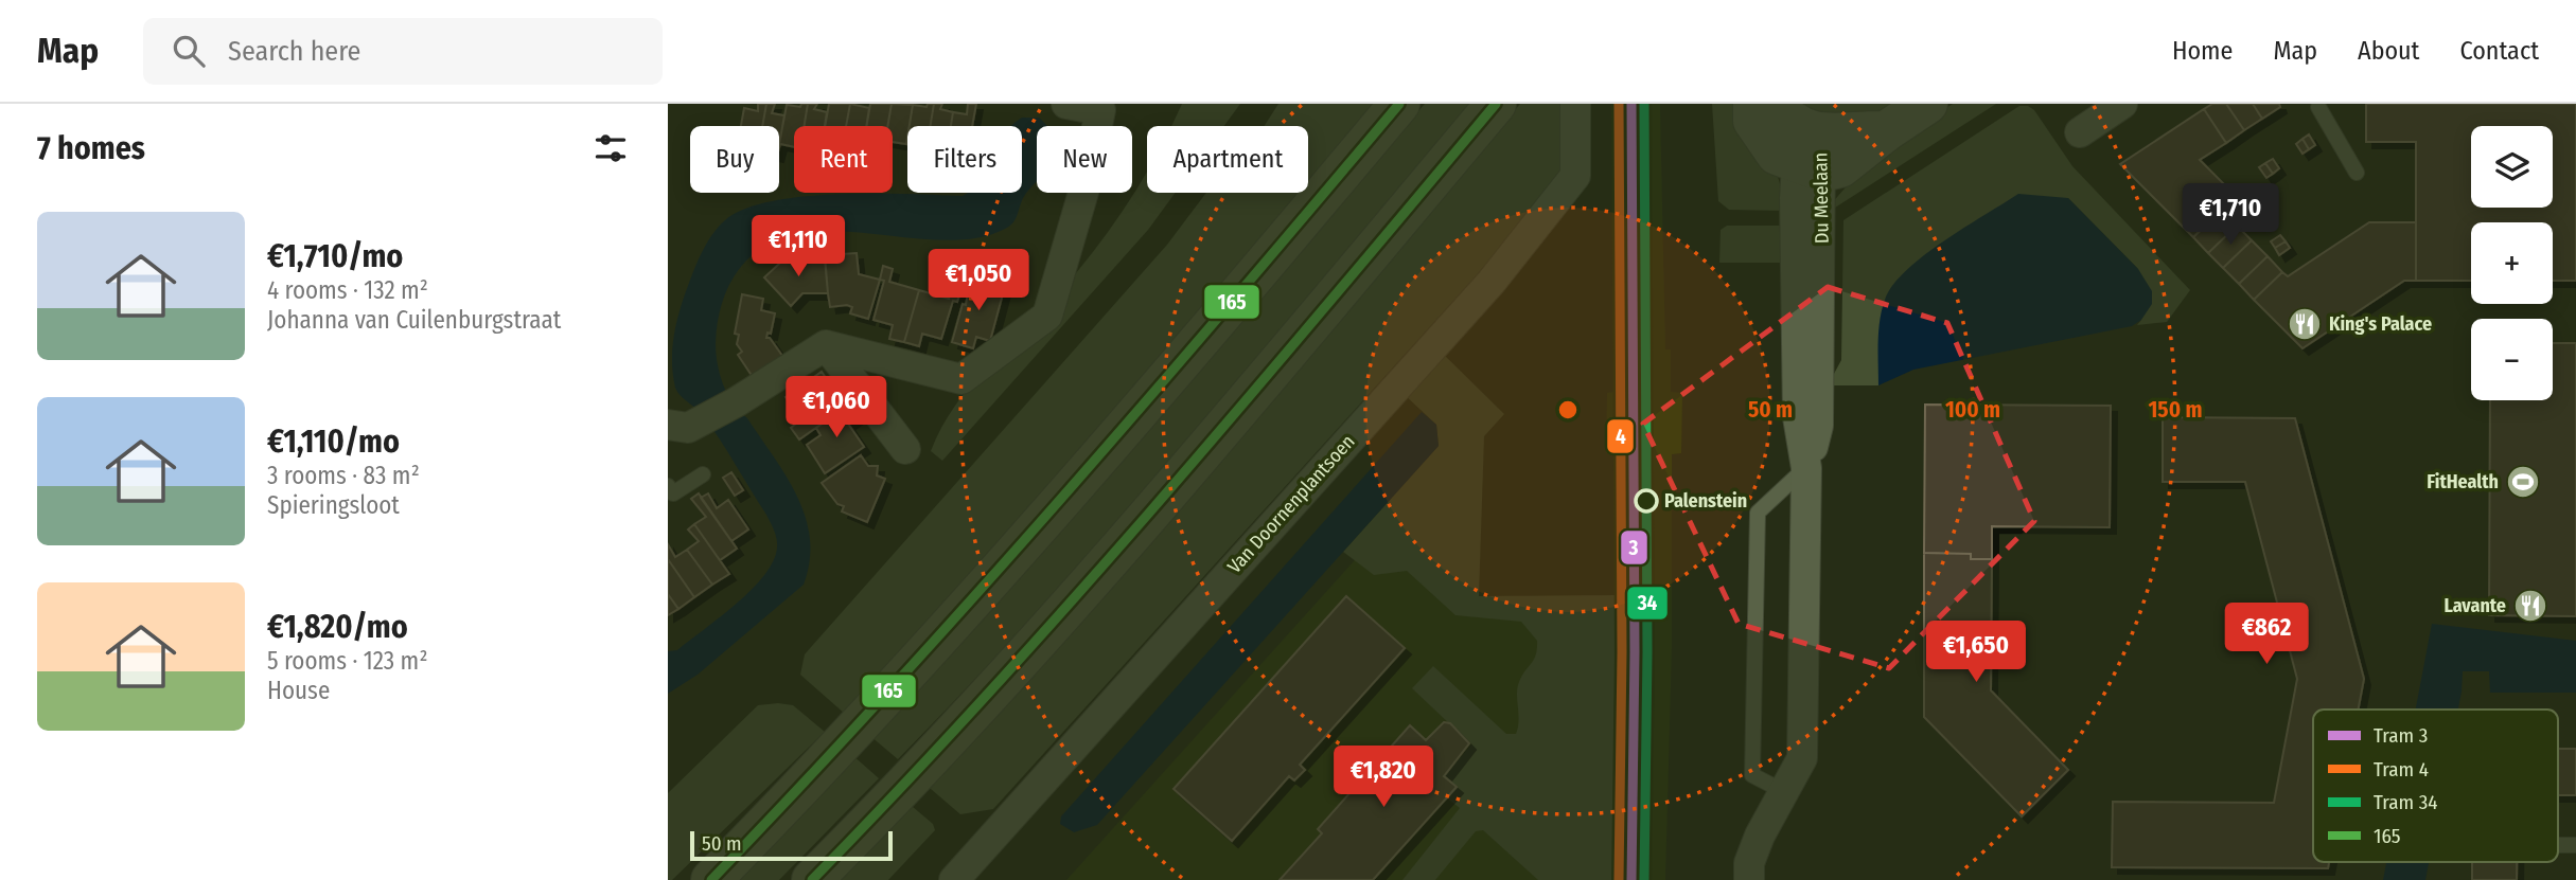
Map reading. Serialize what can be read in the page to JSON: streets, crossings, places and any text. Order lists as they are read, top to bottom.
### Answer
{
  "streets": {
    "street": ["Du Meelaan", "Van Doornenplantsoen"]
  },
  "places": {
    "restaurant": ["King's Palace", "Lavante"],
    "sports": ["FitHealth"],
    "other": ["Palenstein"]
  },
  "lines": [
    "tram line 3",
    "tram line 4",
    "tram line 34",
    "transit line 165"
  ],
  "legend": [
    "Tram 3",
    "Tram 4",
    "Tram 34",
    "165"
  ],
  "scale_bar": "50 m",
  "page": {
    "header": "Map",
    "search": "Search here",
    "nav": [
      "Home",
      "Map",
      "About",
      "Contact"
    ],
    "heading": "7 homes",
    "map_buttons": ["+", "−"],
    "chip": [
      "Buy",
      "Rent",
      "Filters",
      "New",
      "Apartment"
    ],
    "price": [
      "€1,710",
      "€1,110",
      "€1,050",
      "€1,060",
      "€862",
      "€1,650",
      "€1,820"
    ],
    "list": [
      {
        "name": "€1,710/mo",
        "note": "4 rooms · 132 m² · Johanna van Cuilenburgstraat"
      },
      {
        "name": "€1,110/mo",
        "note": "3 rooms · 83 m² · Spieringsloot"
      },
      {
        "name": "€1,820/mo",
        "note": "5 rooms · 123 m² · House"
      }
    ],
    "scale": "50 m"
  },
  "rings": ["50 m", "100 m", "150 m"]
}
